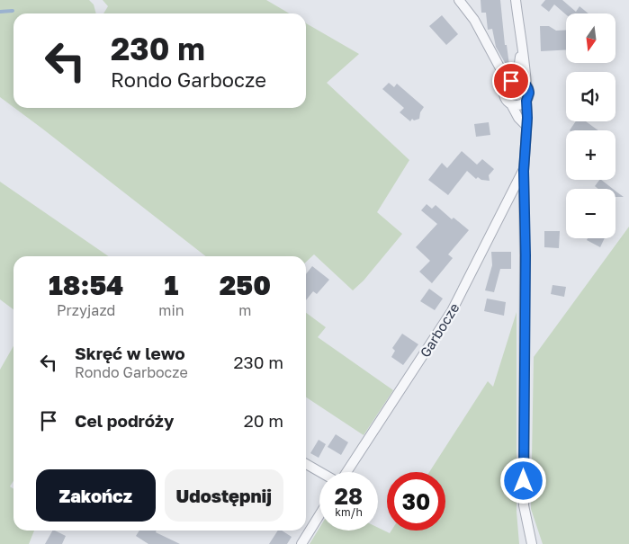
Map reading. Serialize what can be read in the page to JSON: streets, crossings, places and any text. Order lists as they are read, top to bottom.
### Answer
{
  "streets": {
    "street": ["Garbocze"]
  },
  "north": "bottom",
  "page": {
    "map_buttons": ["+", "−"],
    "turn": ["230 m", "Rondo Garbocze"],
    "eta": [
      "18:54",
      "Przyjazd",
      "1",
      "min",
      "250",
      "m"
    ],
    "list": [
      {
        "name": "Skręć w lewo",
        "note": "Rondo Garbocze",
        "value": "230 m"
      },
      {
        "name": "Cel podróży",
        "value": "20 m"
      }
    ],
    "buttons": ["Zakończ", "Udostępnij"],
    "speed": "28 km/h",
    "limit": "30"
  }
}
